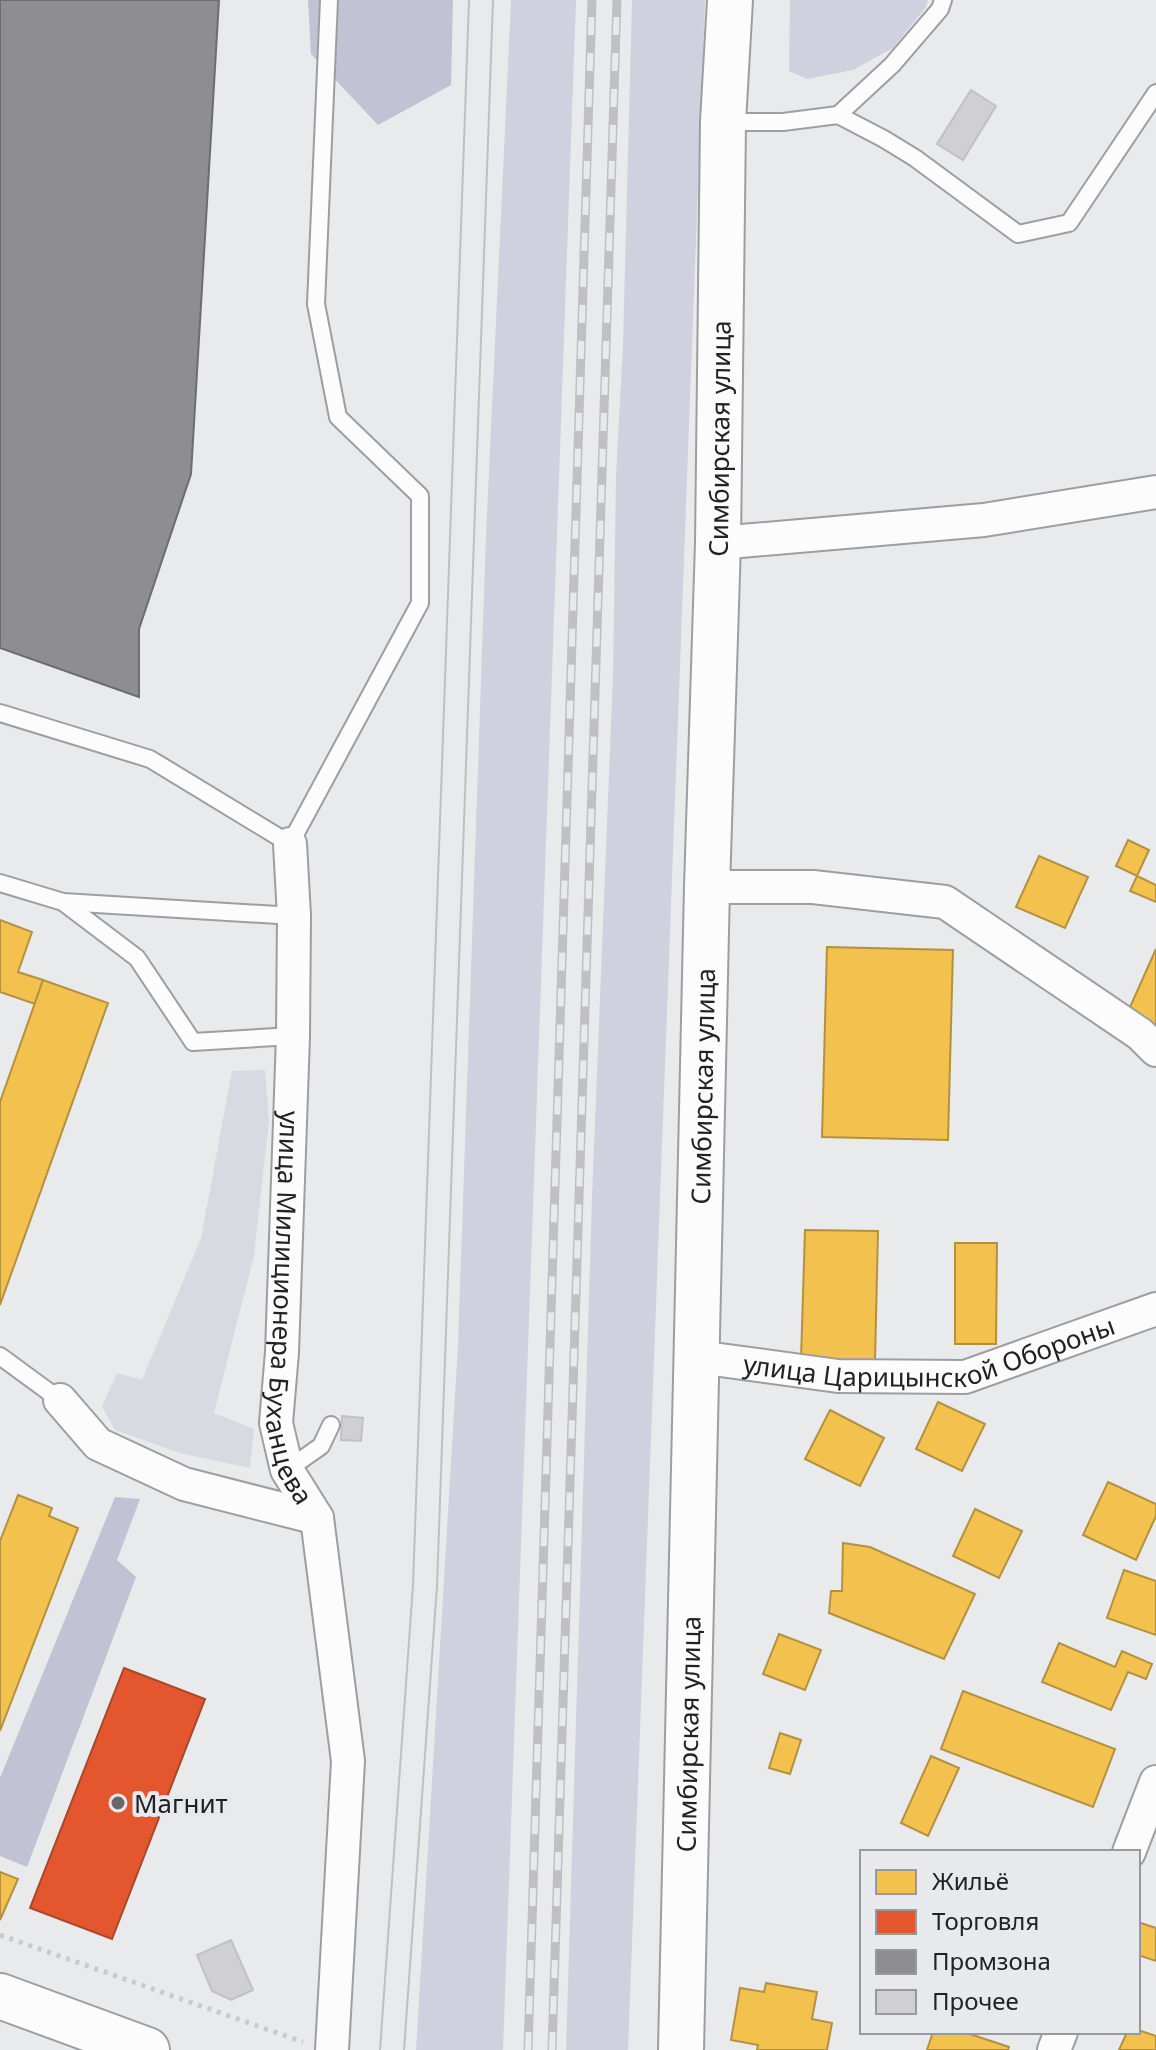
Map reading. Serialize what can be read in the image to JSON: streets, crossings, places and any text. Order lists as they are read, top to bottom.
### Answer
{
  "streets": {
    "main road": ["Симбирская улица"],
    "street": ["улица Милиционера Буханцева", "улица Царицынской Обороны"]
  },
  "crossings": [
    ["Симбирская улица", "улица Царицынской Обороны"]
  ],
  "places": ["Магнит"],
  "legend": [
    "Жильё",
    "Торговля",
    "Промзона",
    "Прочее"
  ]
}
